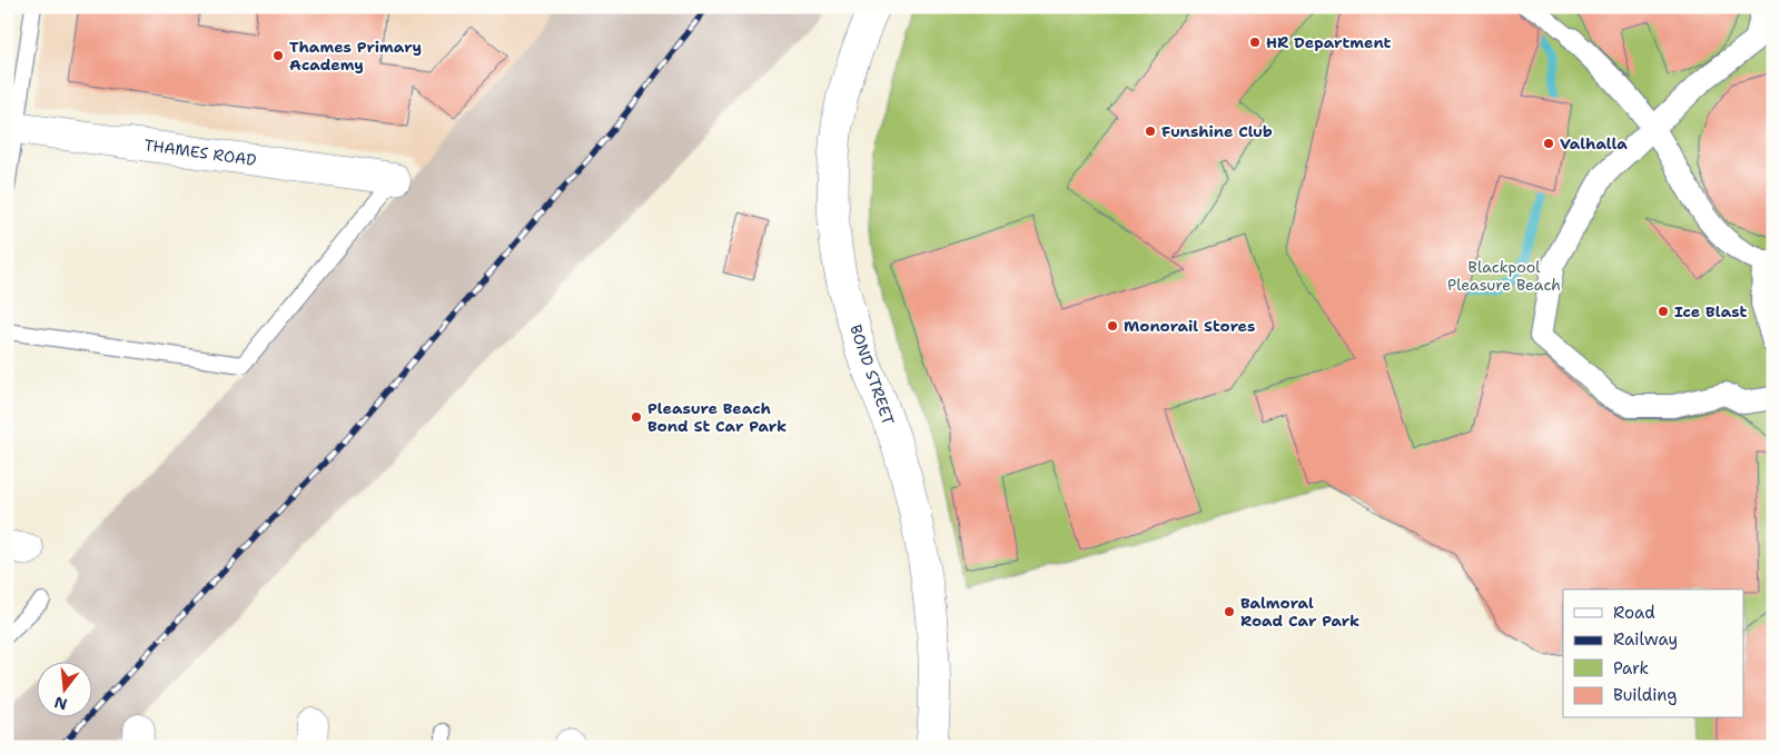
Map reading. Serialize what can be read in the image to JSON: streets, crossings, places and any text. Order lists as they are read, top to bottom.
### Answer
{
  "streets": {
    "street": ["THAMES ROAD", "BOND STREET"]
  },
  "parks": ["Blackpool Pleasure Beach"],
  "places": [
    "HR Department",
    "Thames Primary Academy",
    "Funshine Club",
    "Valhalla",
    "Ice Blast",
    "Monorail Stores",
    "Pleasure Beach Bond St Car Park",
    "Balmoral Road Car Park"
  ],
  "legend": [
    "Road",
    "Railway",
    "Park",
    "Building"
  ],
  "north": "bottom"
}
